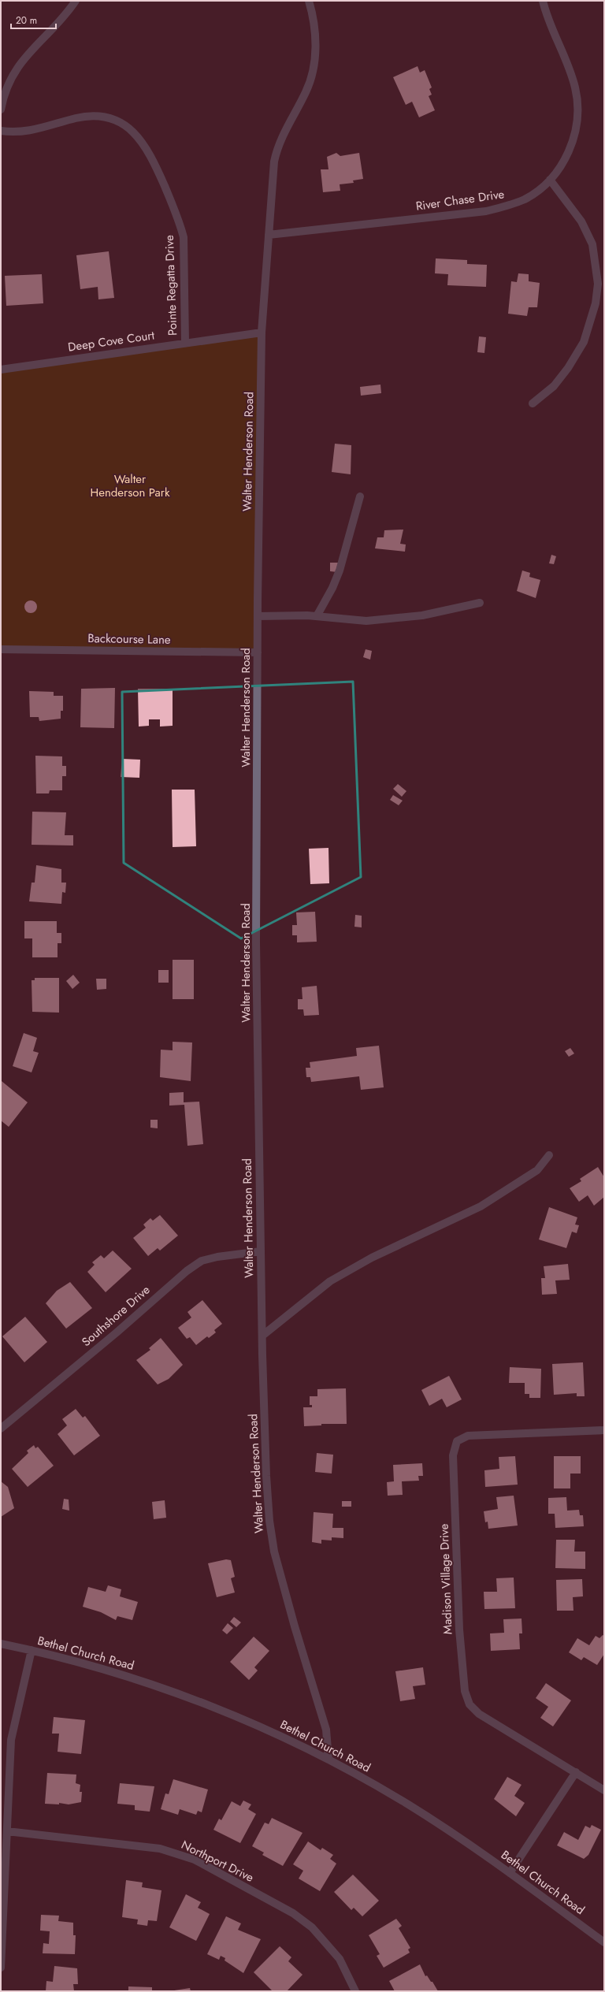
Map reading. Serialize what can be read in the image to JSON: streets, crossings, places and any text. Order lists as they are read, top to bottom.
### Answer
{
  "streets": {
    "street": [
      "River Chase Drive",
      "Pointe Regatta Drive",
      "Deep Cove Court",
      "Walter Henderson Road",
      "Backcourse Lane",
      "Southshore Drive",
      "Madison Village Drive",
      "Bethel Church Road",
      "Northport Drive"
    ]
  },
  "crossings": [
    ["River Chase Drive", "Walter Henderson Road"],
    ["Pointe Regatta Drive", "Deep Cove Court"],
    ["Deep Cove Court", "Walter Henderson Road"],
    ["Walter Henderson Road", "Backcourse Lane"],
    ["Walter Henderson Road", "Southshore Drive"],
    ["Walter Henderson Road", "Bethel Church Road"]
  ],
  "parks": ["Walter Henderson Park"],
  "scale_bar": "20 m"
}
